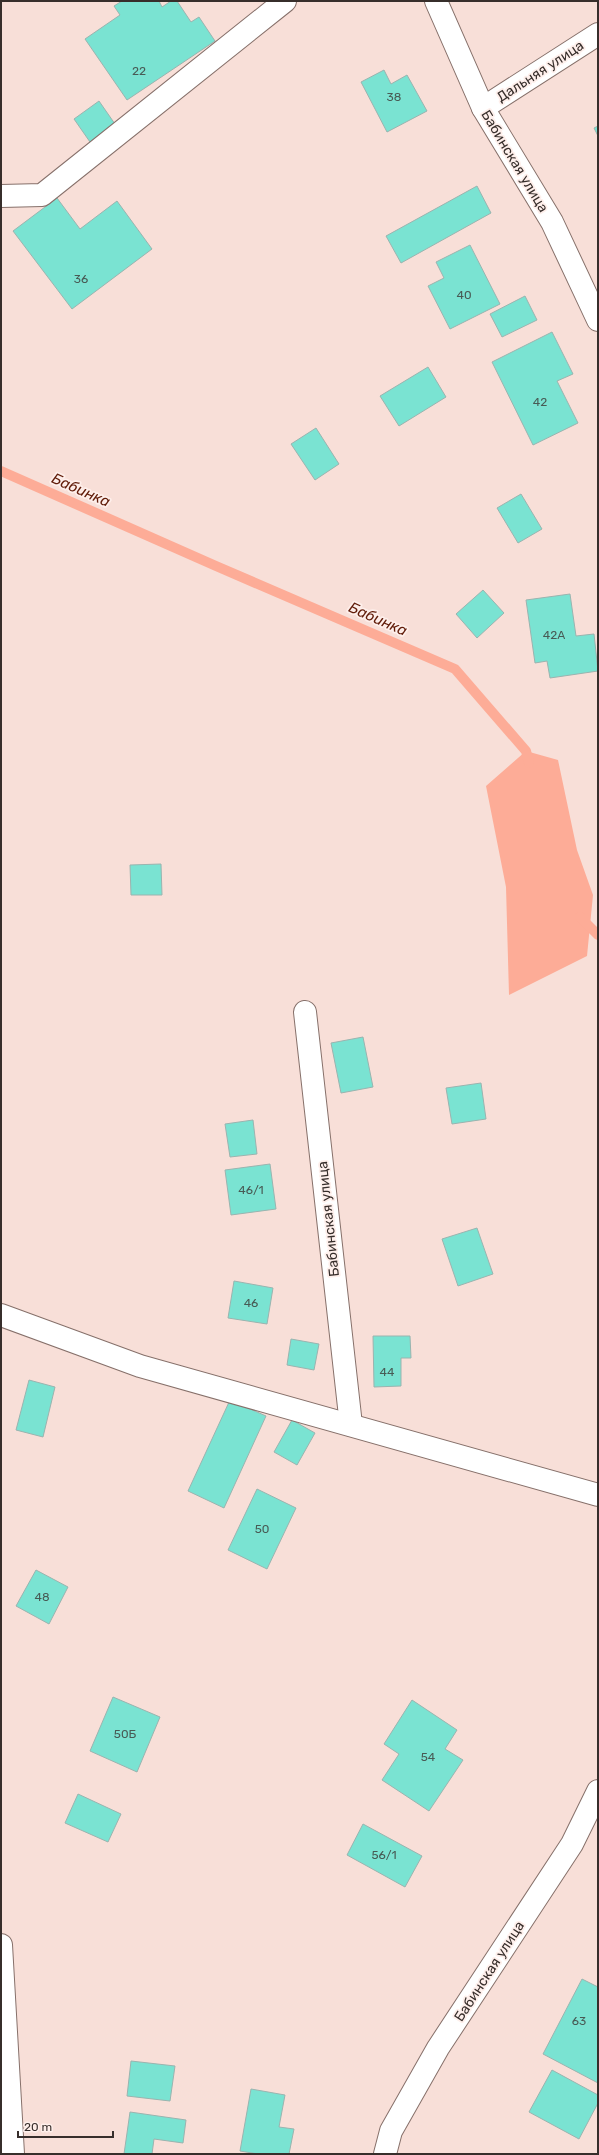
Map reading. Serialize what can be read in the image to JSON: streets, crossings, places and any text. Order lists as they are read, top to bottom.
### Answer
{
  "streets": {
    "street": ["Дальняя улица", "Бабинская улица"]
  },
  "crossings": [
    ["Дальняя улица", "Бабинская улица"]
  ],
  "water": ["Бабинка"],
  "house_numbers": [
    "22",
    "38",
    "36",
    "40",
    "42",
    "42А",
    "46/1",
    "46",
    "44",
    "50",
    "48",
    "50Б",
    "54",
    "56/1",
    "63"
  ],
  "scale_bar": "20 m"
}
